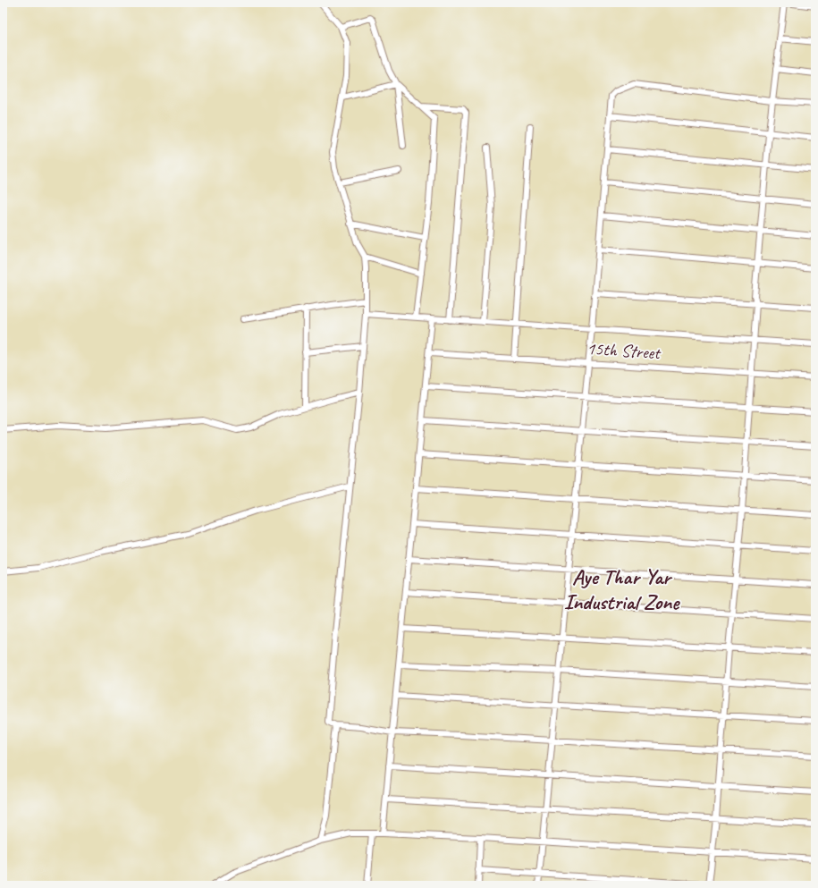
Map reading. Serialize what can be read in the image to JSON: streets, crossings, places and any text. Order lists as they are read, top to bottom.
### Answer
{
  "streets": {
    "street": ["15th Street"]
  },
  "districts": ["Aye Thar Yar Industrial Zone"]
}
